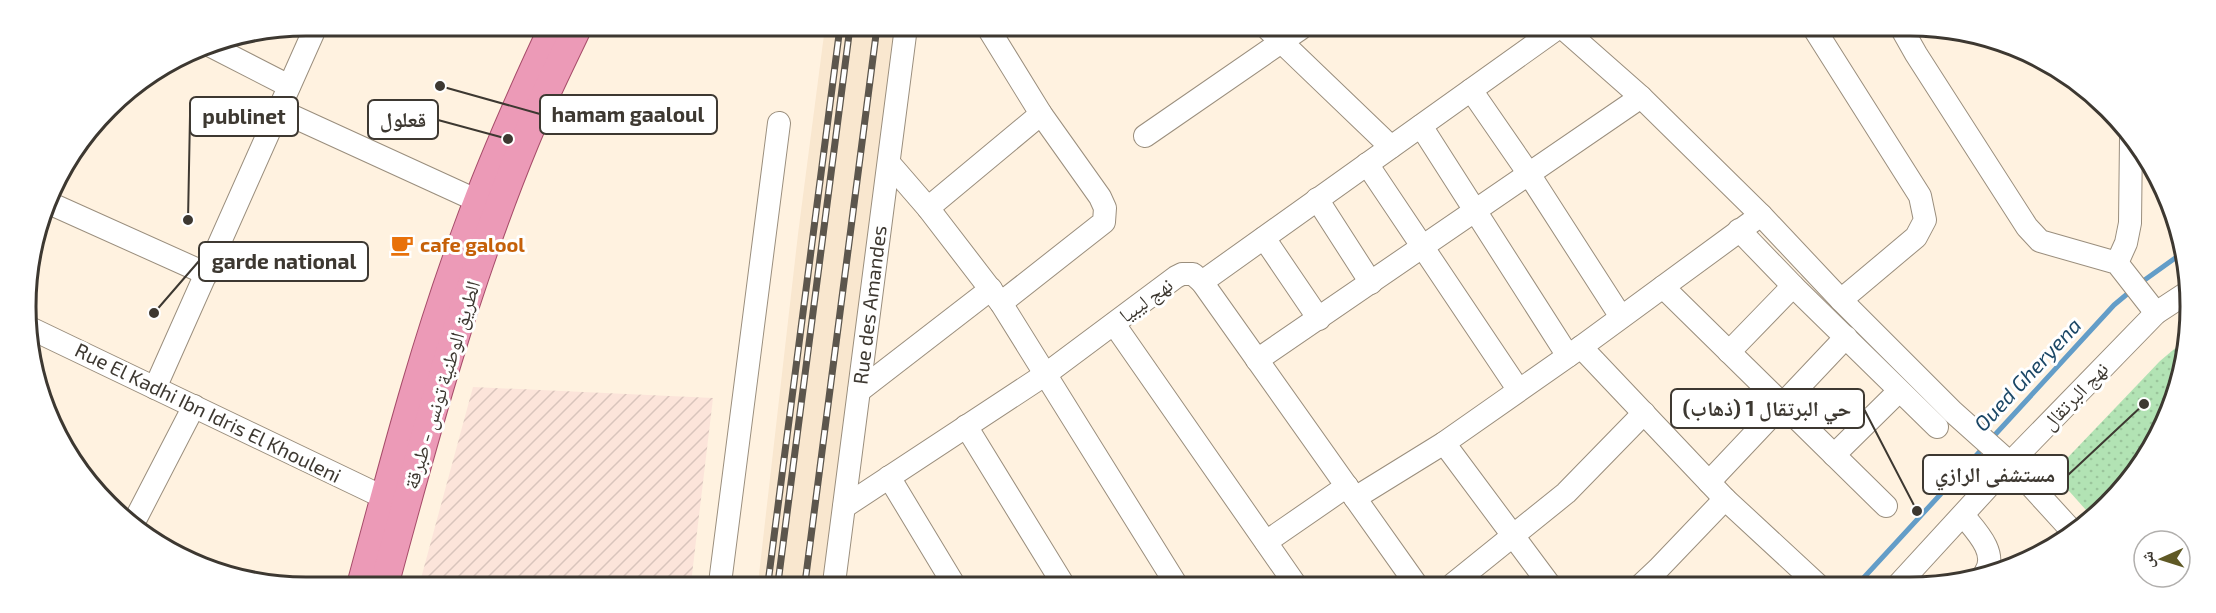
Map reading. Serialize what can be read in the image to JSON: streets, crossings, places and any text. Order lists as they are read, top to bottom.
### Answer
{
  "streets": {
    "main road": ["الطريق الوطنية تونس - طبرقة"],
    "street": [
      "نهج ليبيا",
      "Rue des Amandes",
      "نهج البرتقال",
      "Rue El Kadhi Ibn Idris El Khouleni"
    ]
  },
  "crossings": [
    ["نهج ليبيا", "Rue des Amandes"],
    ["الطريق الوطنية تونس - طبرقة", "Rue El Kadhi Ibn Idris El Khouleni"]
  ],
  "water": ["Oued Gheryena"],
  "places": {
    "other": [
      "hamam gaaloul",
      "قعلول",
      "publinet",
      "garde national",
      "مستشفى الرازي",
      "حي البرتقال 1 (ذهاب)"
    ],
    "cafe": ["cafe galool"]
  },
  "north": "left"
}
